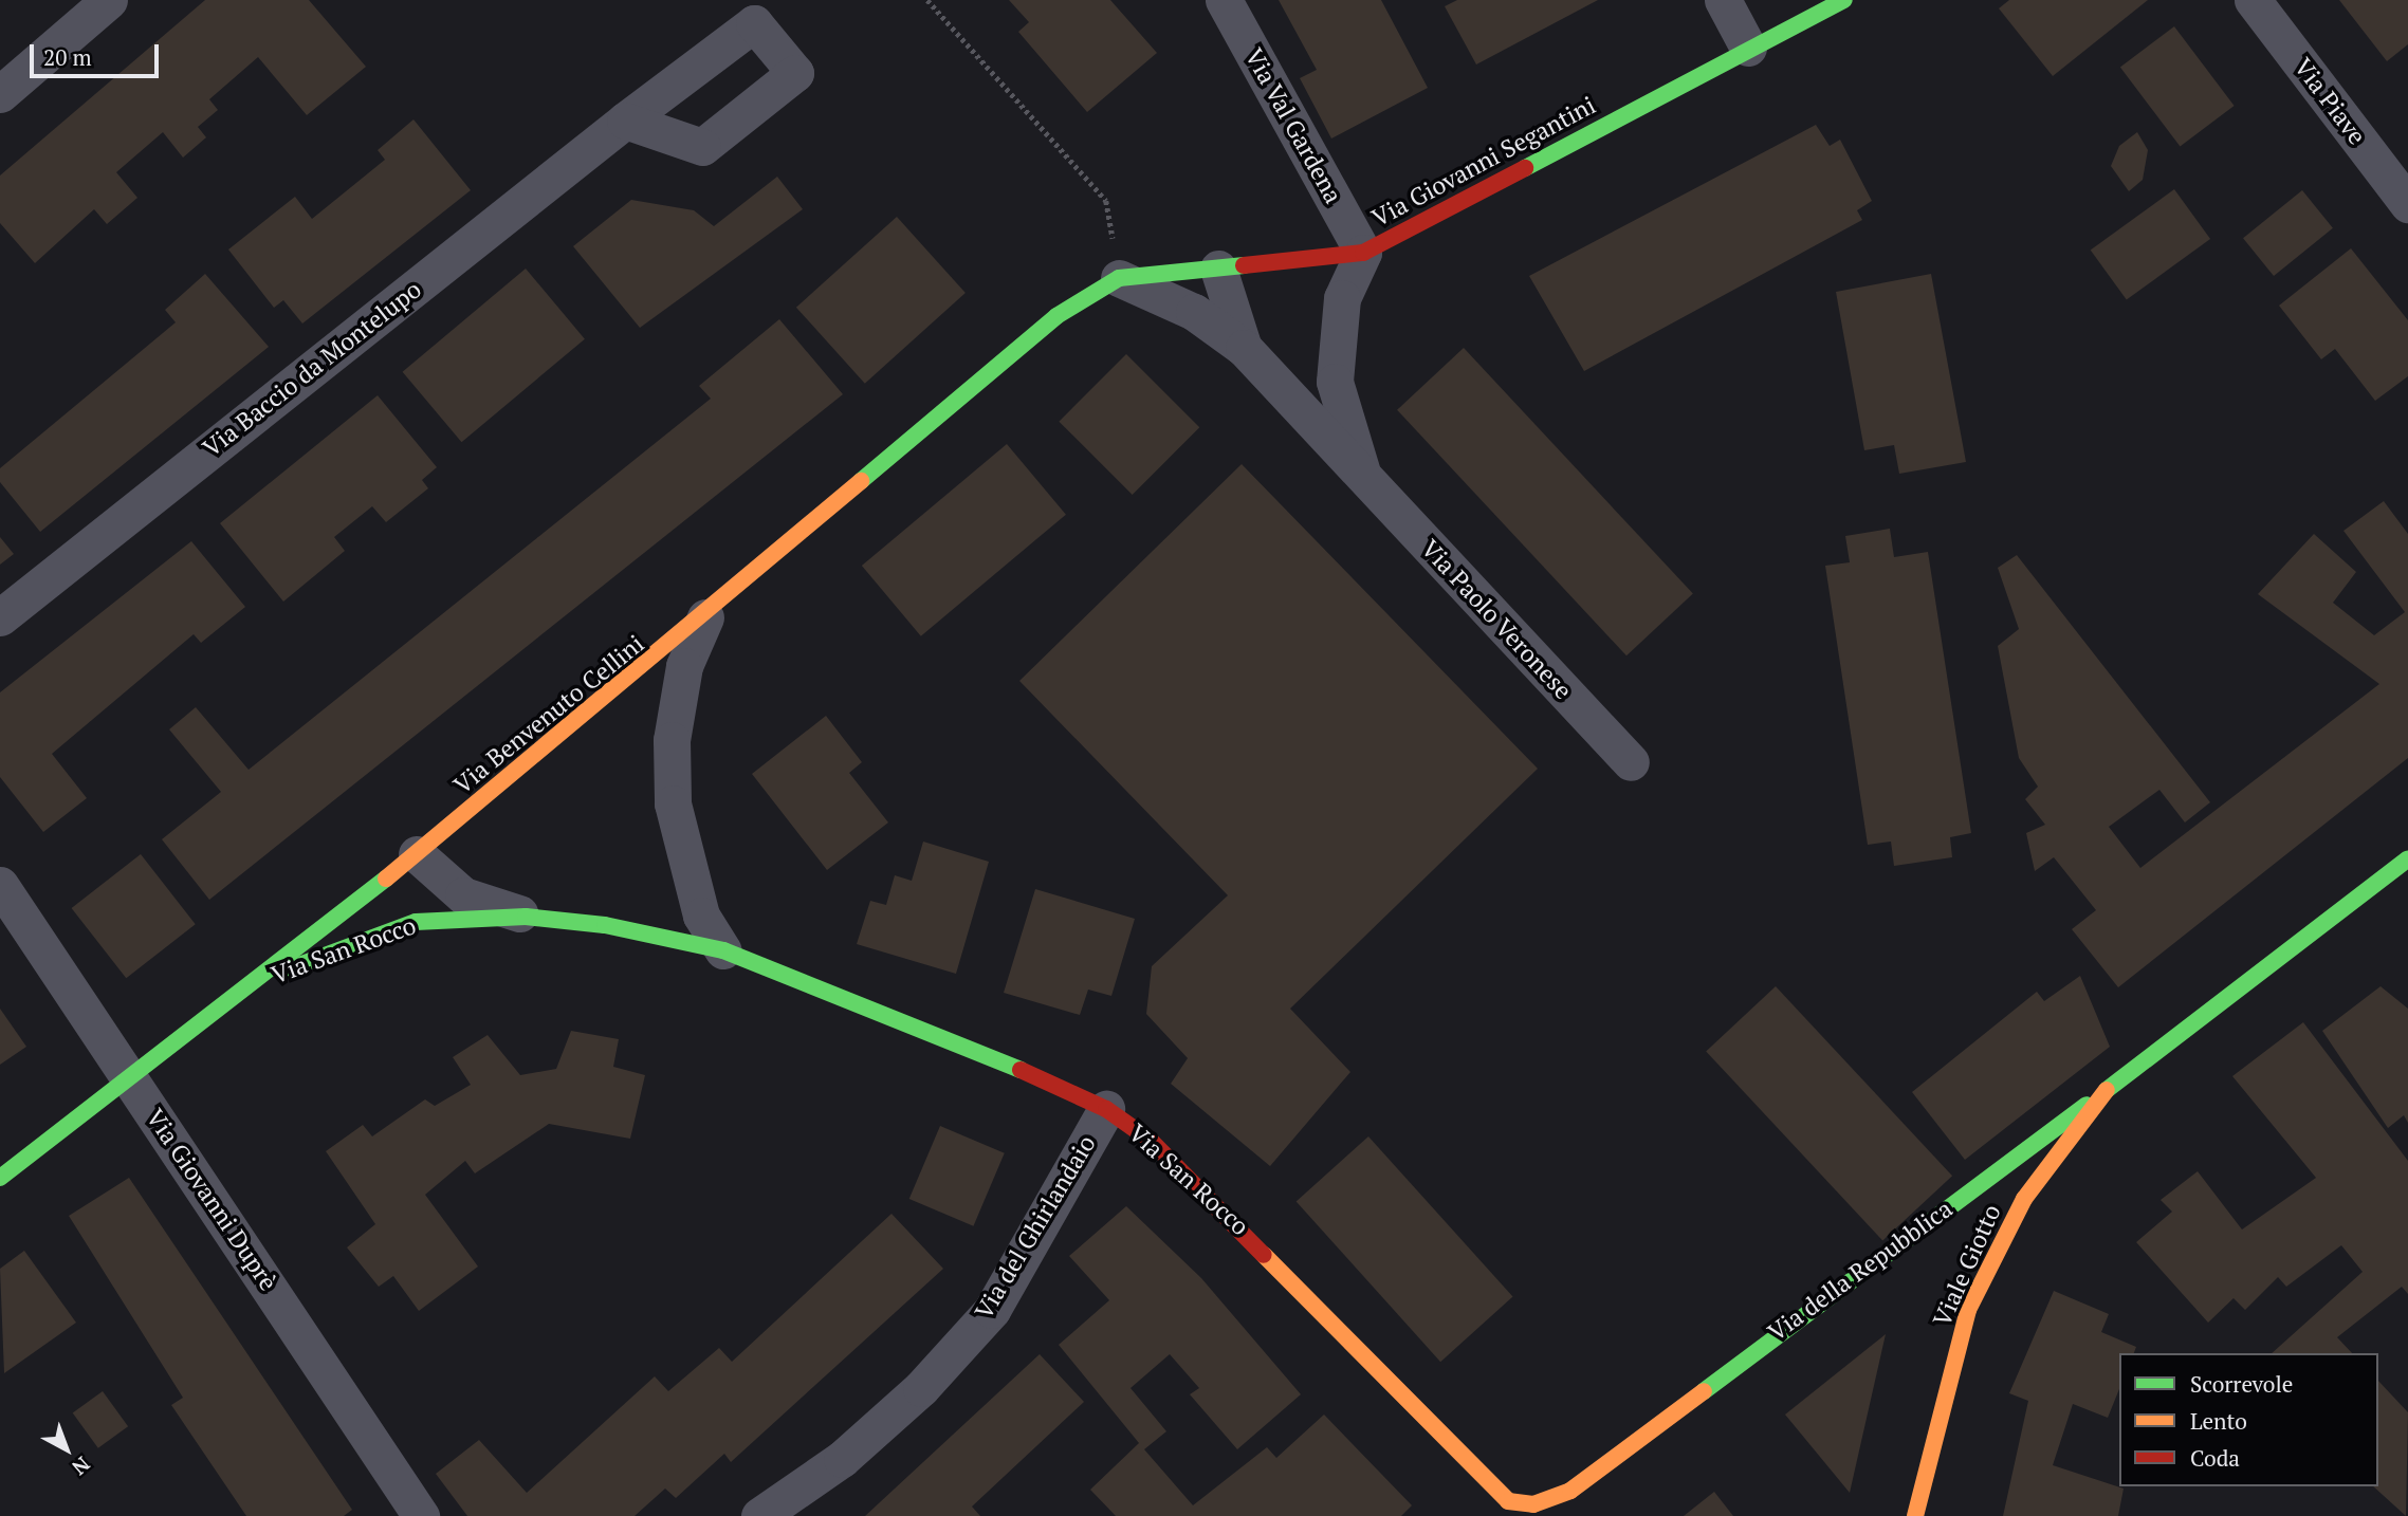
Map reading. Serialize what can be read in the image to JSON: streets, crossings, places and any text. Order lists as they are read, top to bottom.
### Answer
{
  "streets": {
    "street": [
      "Via Piave",
      "Via Val Gardena",
      "Via Giovanni Segantini",
      "Via Baccio da Montelupo",
      "Via Paolo Veronese",
      "Via Benvenuto Cellini",
      "Via San Rocco",
      "Via Giovanni Duprè",
      "Via del Ghirlandaio",
      "Viale Giotto",
      "Via della Repubblica"
    ]
  },
  "crossings": [
    ["Via Val Gardena", "Via Giovanni Segantini"],
    ["Via Val Gardena", "Via Paolo Veronese"],
    ["Via Giovanni Segantini", "Via Paolo Veronese"],
    ["Via Giovanni Segantini", "Via Benvenuto Cellini"],
    ["Via Paolo Veronese", "Via Benvenuto Cellini"],
    ["Via Benvenuto Cellini", "Via San Rocco"],
    ["Via Benvenuto Cellini", "Via Giovanni Duprè"],
    ["Via San Rocco", "Via del Ghirlandaio"],
    ["Via San Rocco", "Via della Repubblica"],
    ["Viale Giotto", "Via della Repubblica"]
  ],
  "legend": ["Scorrevole", "Lento", "Coda"],
  "scale_bar": "20 m",
  "north": "bottom right"
}
